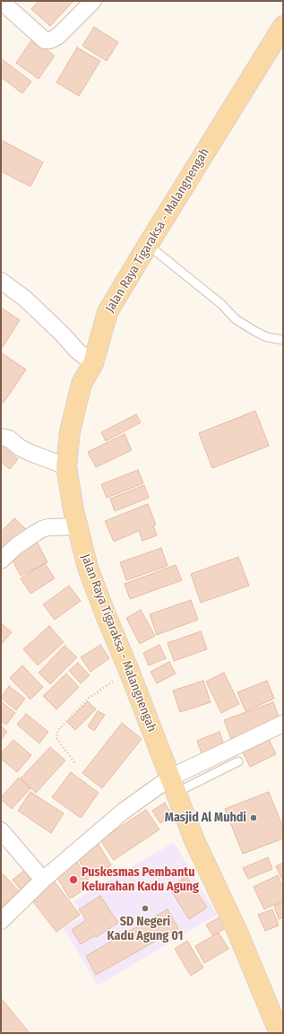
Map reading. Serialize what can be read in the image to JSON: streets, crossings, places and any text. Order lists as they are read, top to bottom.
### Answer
{
  "streets": {
    "main road": ["Jalan Raya Tigaraksa - Malangnengah"]
  },
  "places": ["Masjid Al Muhdi", "Puskesmas Pembantu Kelurahan Kadu Agung", "SD Negeri Kadu Agung 01"]
}
